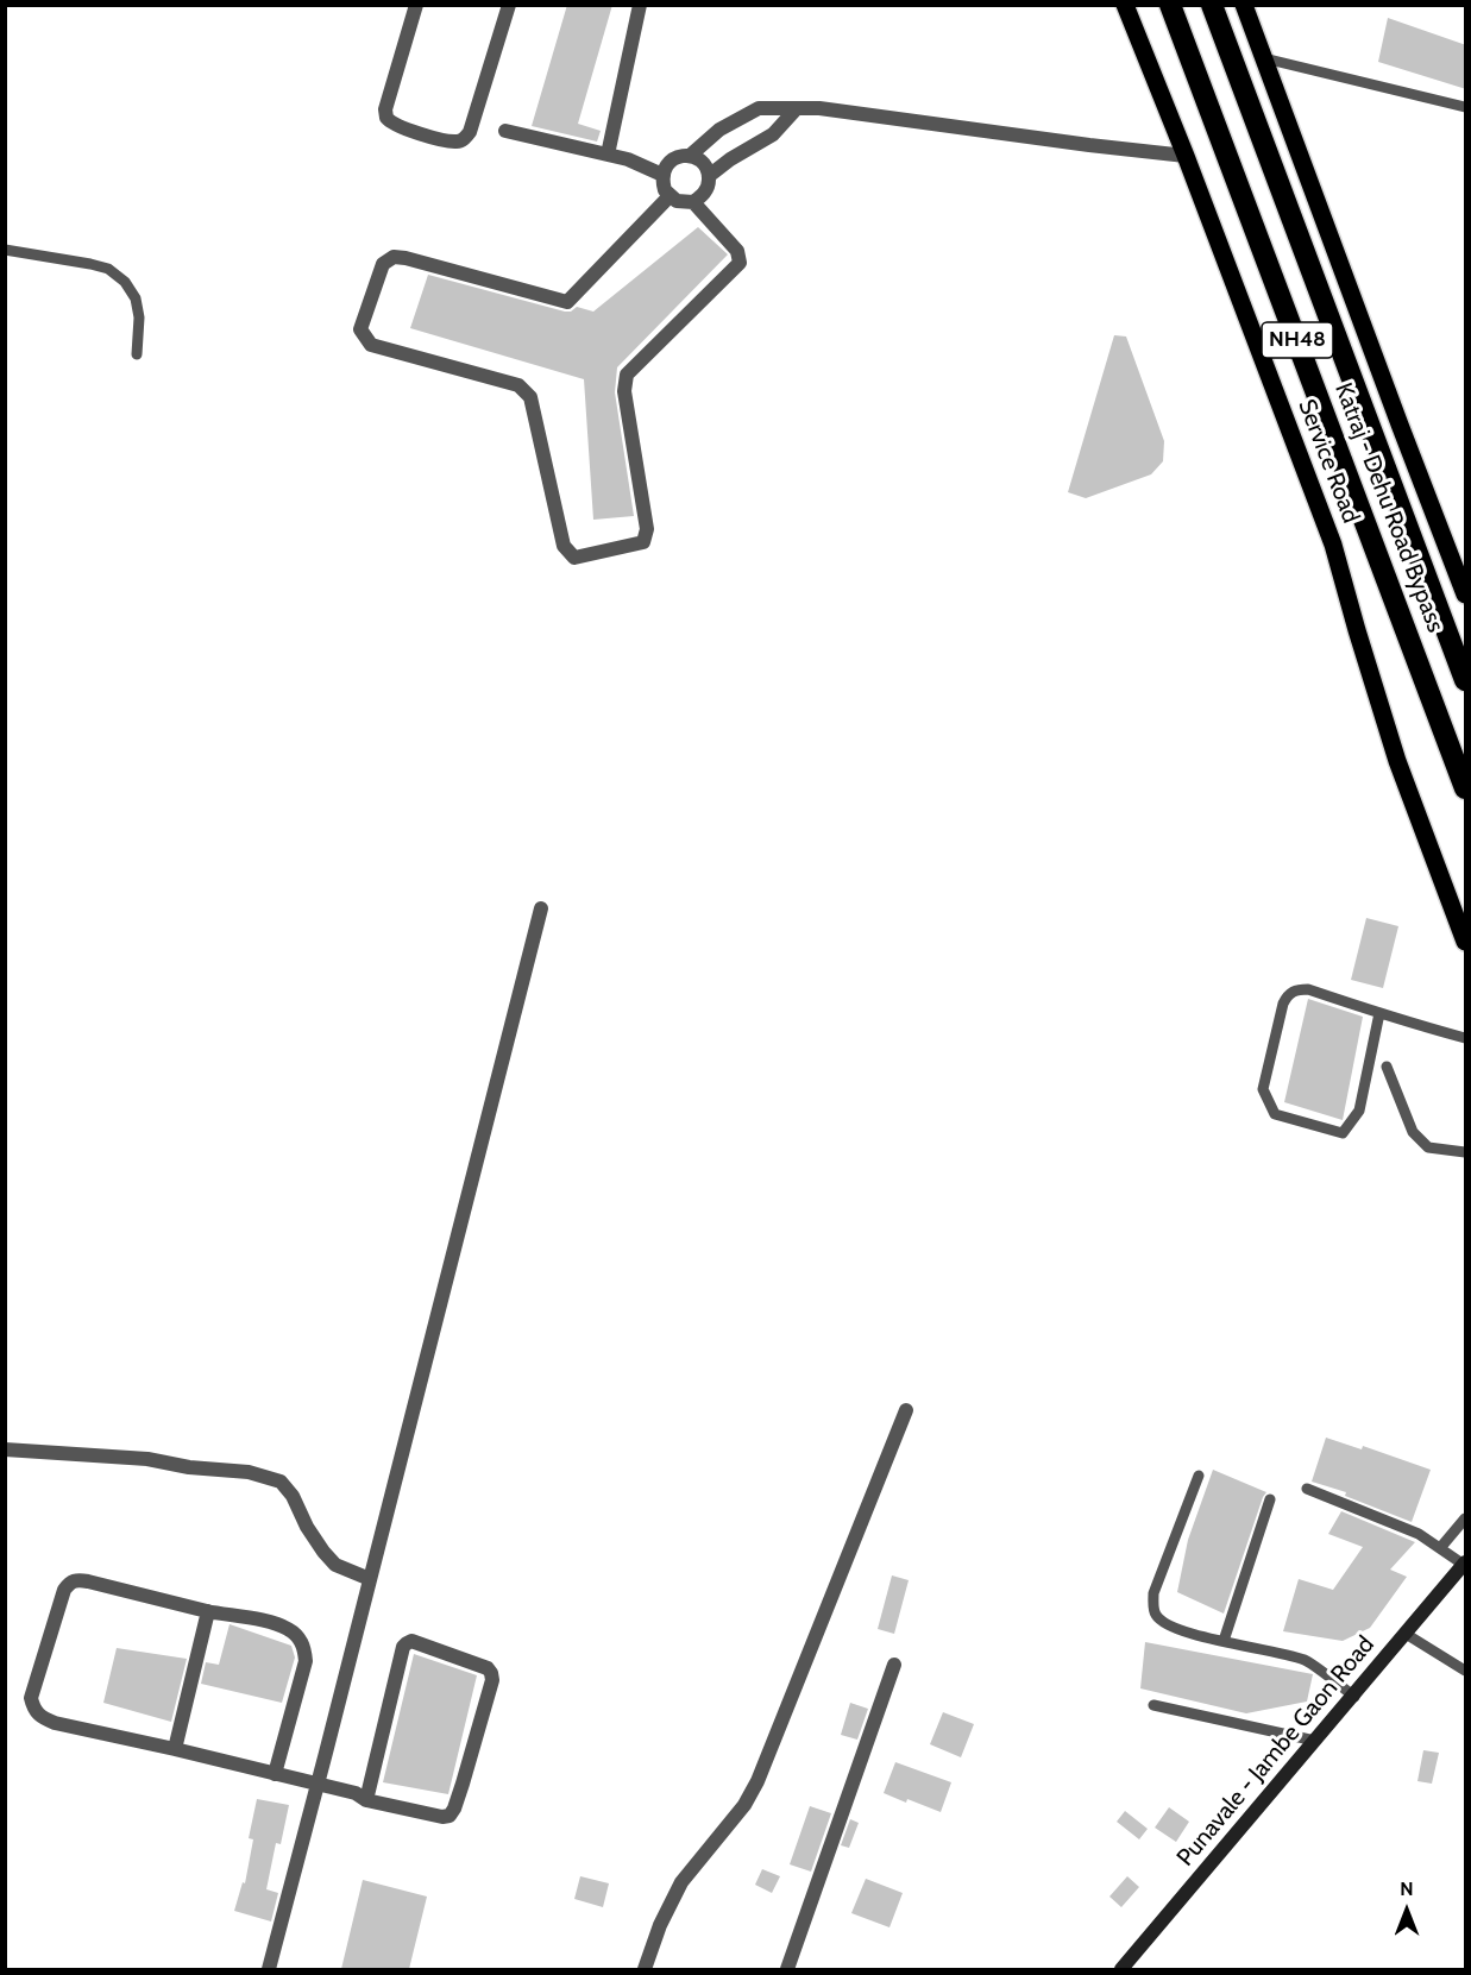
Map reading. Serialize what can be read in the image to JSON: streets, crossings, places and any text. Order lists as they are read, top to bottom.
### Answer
{
  "streets": {
    "highway": ["NH48", "Katraj - Dehu Road Bypass"],
    "main road": ["Service Road"],
    "street": ["Punavale - Jambe Gaon Road"]
  },
  "north": "top"
}
